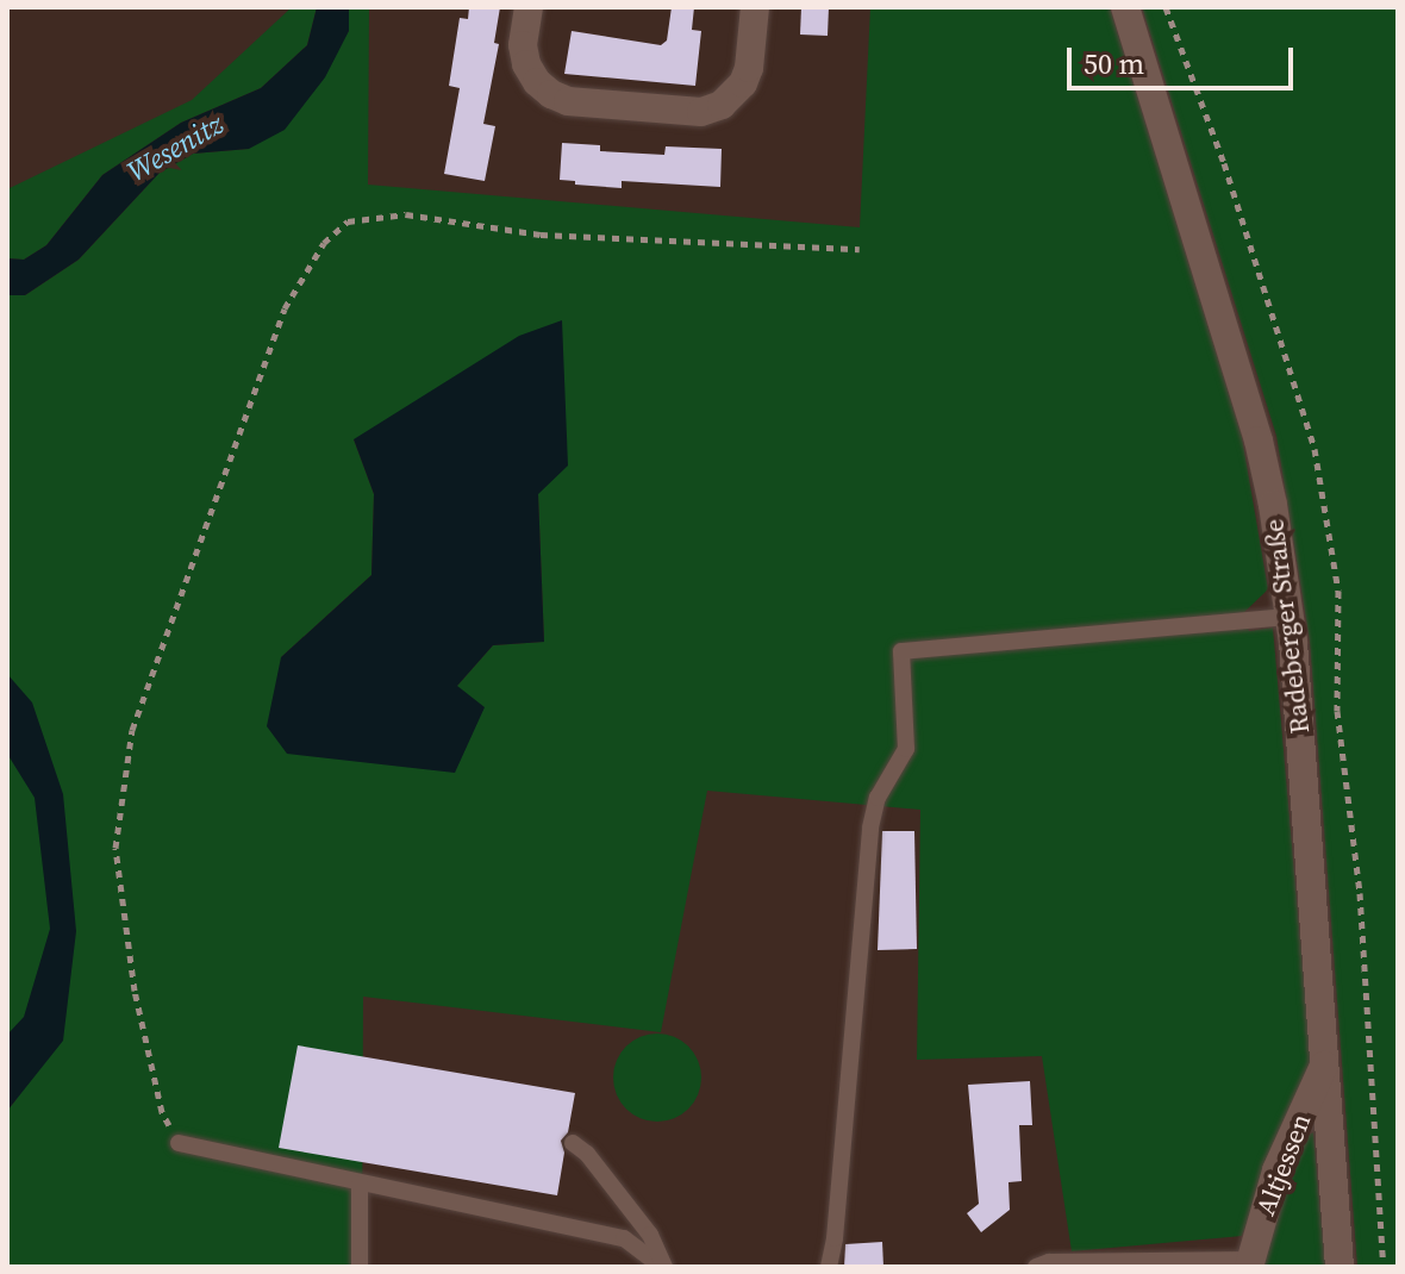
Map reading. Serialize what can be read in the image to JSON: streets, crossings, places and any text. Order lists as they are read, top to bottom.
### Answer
{
  "streets": {
    "street": ["Radeberger Straße", "Altjessen"]
  },
  "crossings": [
    ["Radeberger Straße", "Altjessen"]
  ],
  "water": ["Wesenitz"],
  "scale_bar": "50 m"
}
